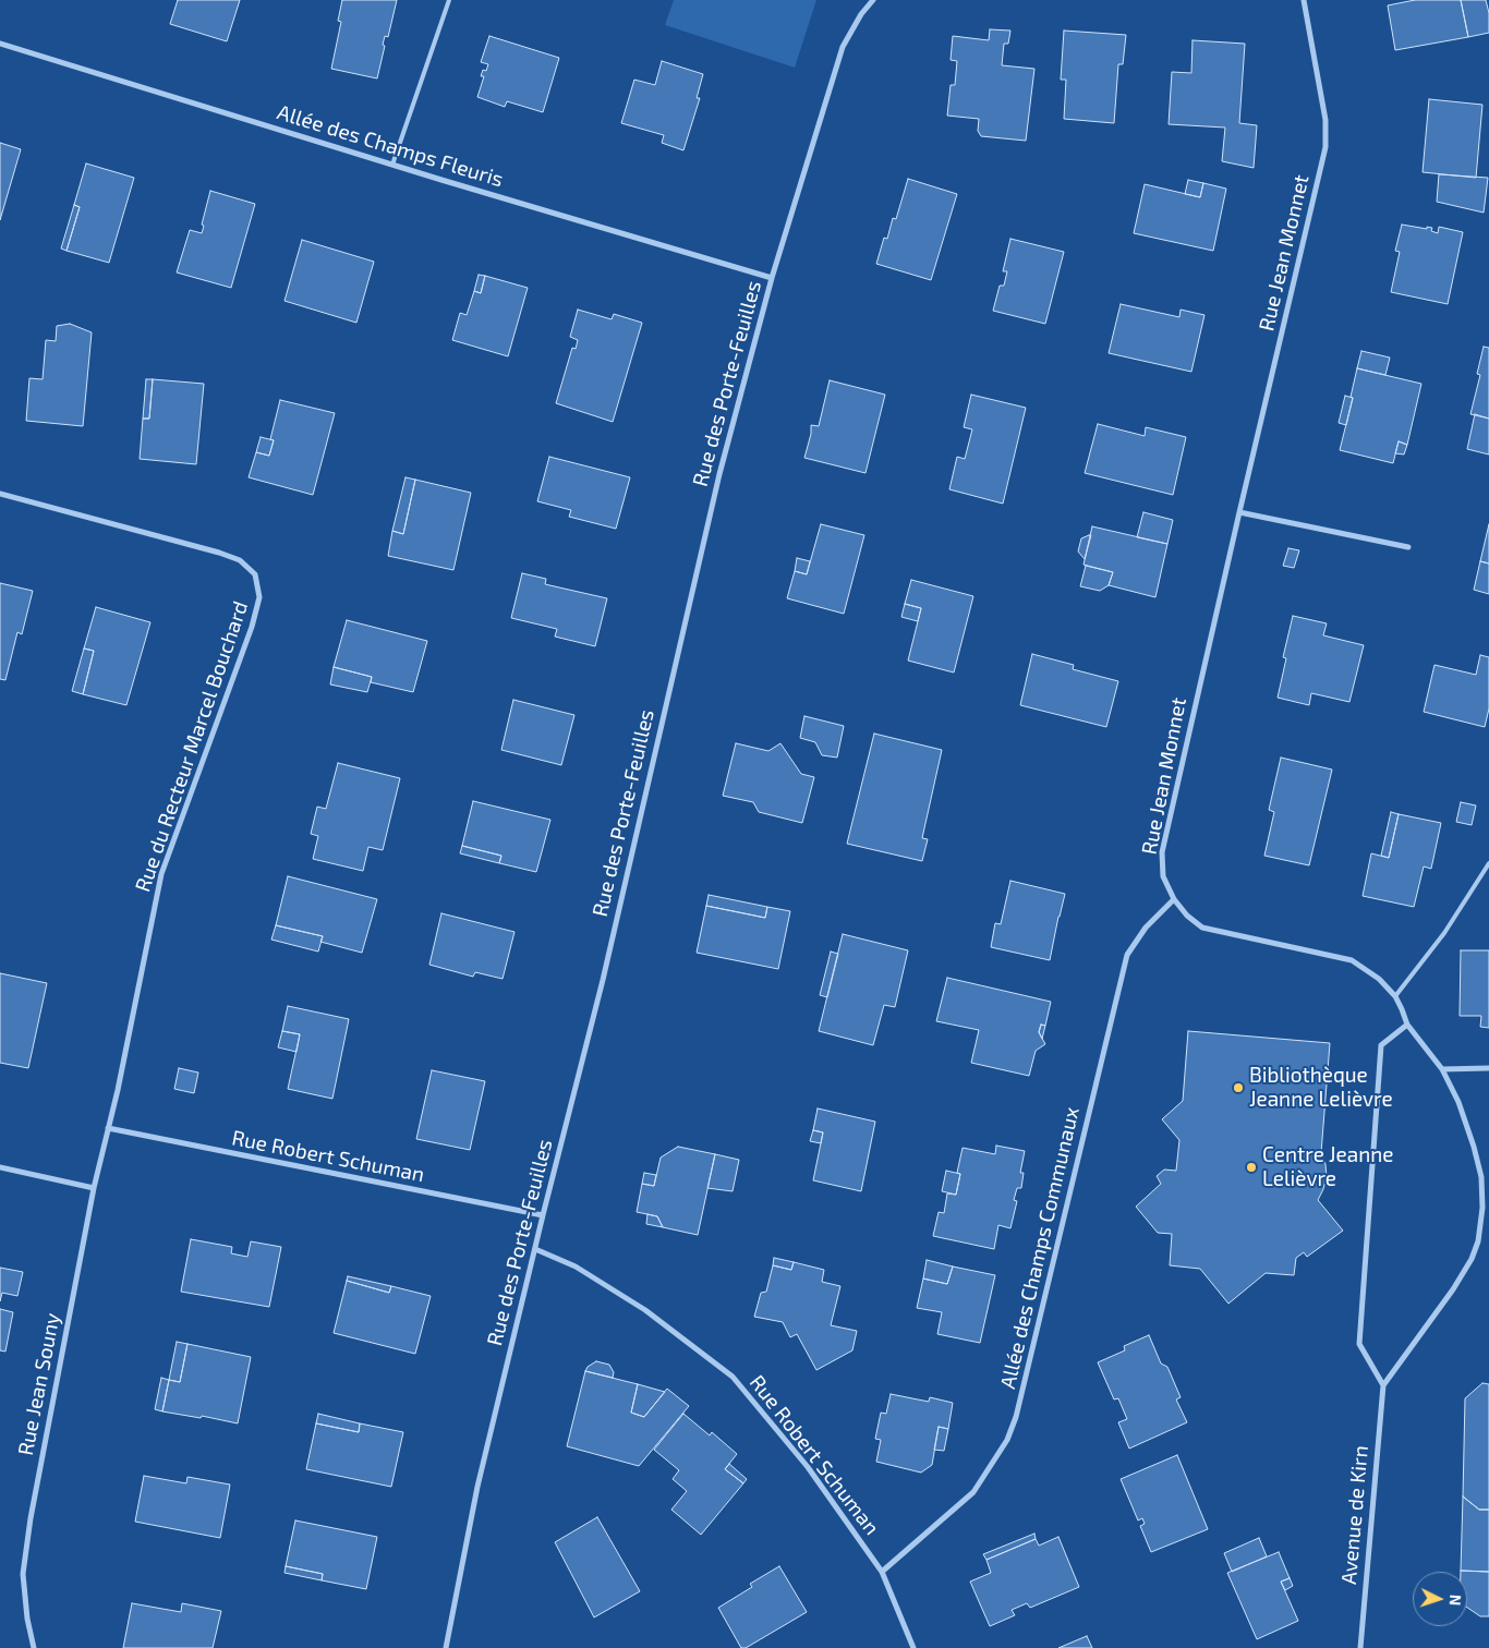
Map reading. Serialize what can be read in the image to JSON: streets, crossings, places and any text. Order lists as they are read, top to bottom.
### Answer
{
  "streets": {
    "street": [
      "Allée des Champs Fleuris",
      "Rue Jean Monnet",
      "Rue des Porte-Feuilles",
      "Rue du Recteur Marcel Bouchard",
      "Rue Robert Schuman",
      "Allée des Champs Communaux",
      "Rue Jean Souny",
      "Avenue de Kirn"
    ]
  },
  "crossings": [
    ["Allée des Champs Fleuris", "Rue des Porte-Feuilles"],
    ["Rue Jean Monnet", "Allée des Champs Communaux"],
    ["Rue Jean Monnet", "Avenue de Kirn"],
    ["Rue des Porte-Feuilles", "Rue Robert Schuman"],
    ["Rue du Recteur Marcel Bouchard", "Rue Robert Schuman"],
    ["Rue du Recteur Marcel Bouchard", "Rue Jean Souny"],
    ["Rue Robert Schuman", "Allée des Champs Communaux"],
    ["Rue Robert Schuman", "Rue Jean Souny"]
  ],
  "places": ["Bibliothèque Jeanne Lelièvre", "Centre Jeanne Lelièvre"],
  "north": "right"
}
